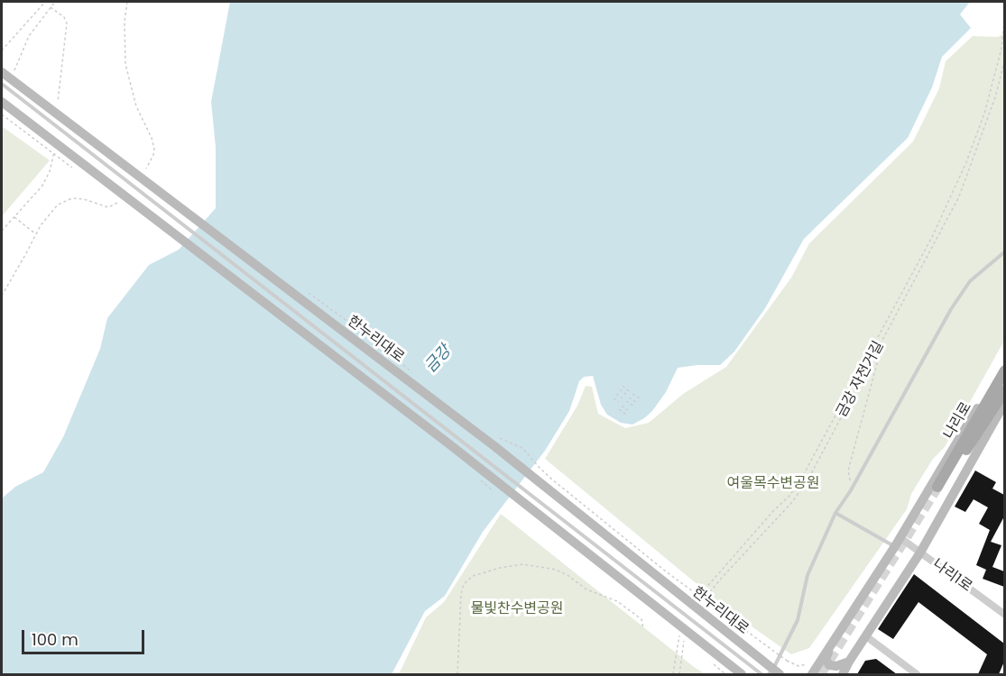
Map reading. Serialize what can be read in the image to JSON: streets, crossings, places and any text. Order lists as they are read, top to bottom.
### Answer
{
  "streets": {
    "main road": ["나리로"],
    "street": ["한누리대로", "나리1로"],
    "path": ["금강 자전거길"]
  },
  "water": ["금강"],
  "parks": ["여울목수변공원", "물빛찬수변공원"],
  "scale_bar": "100 m"
}
